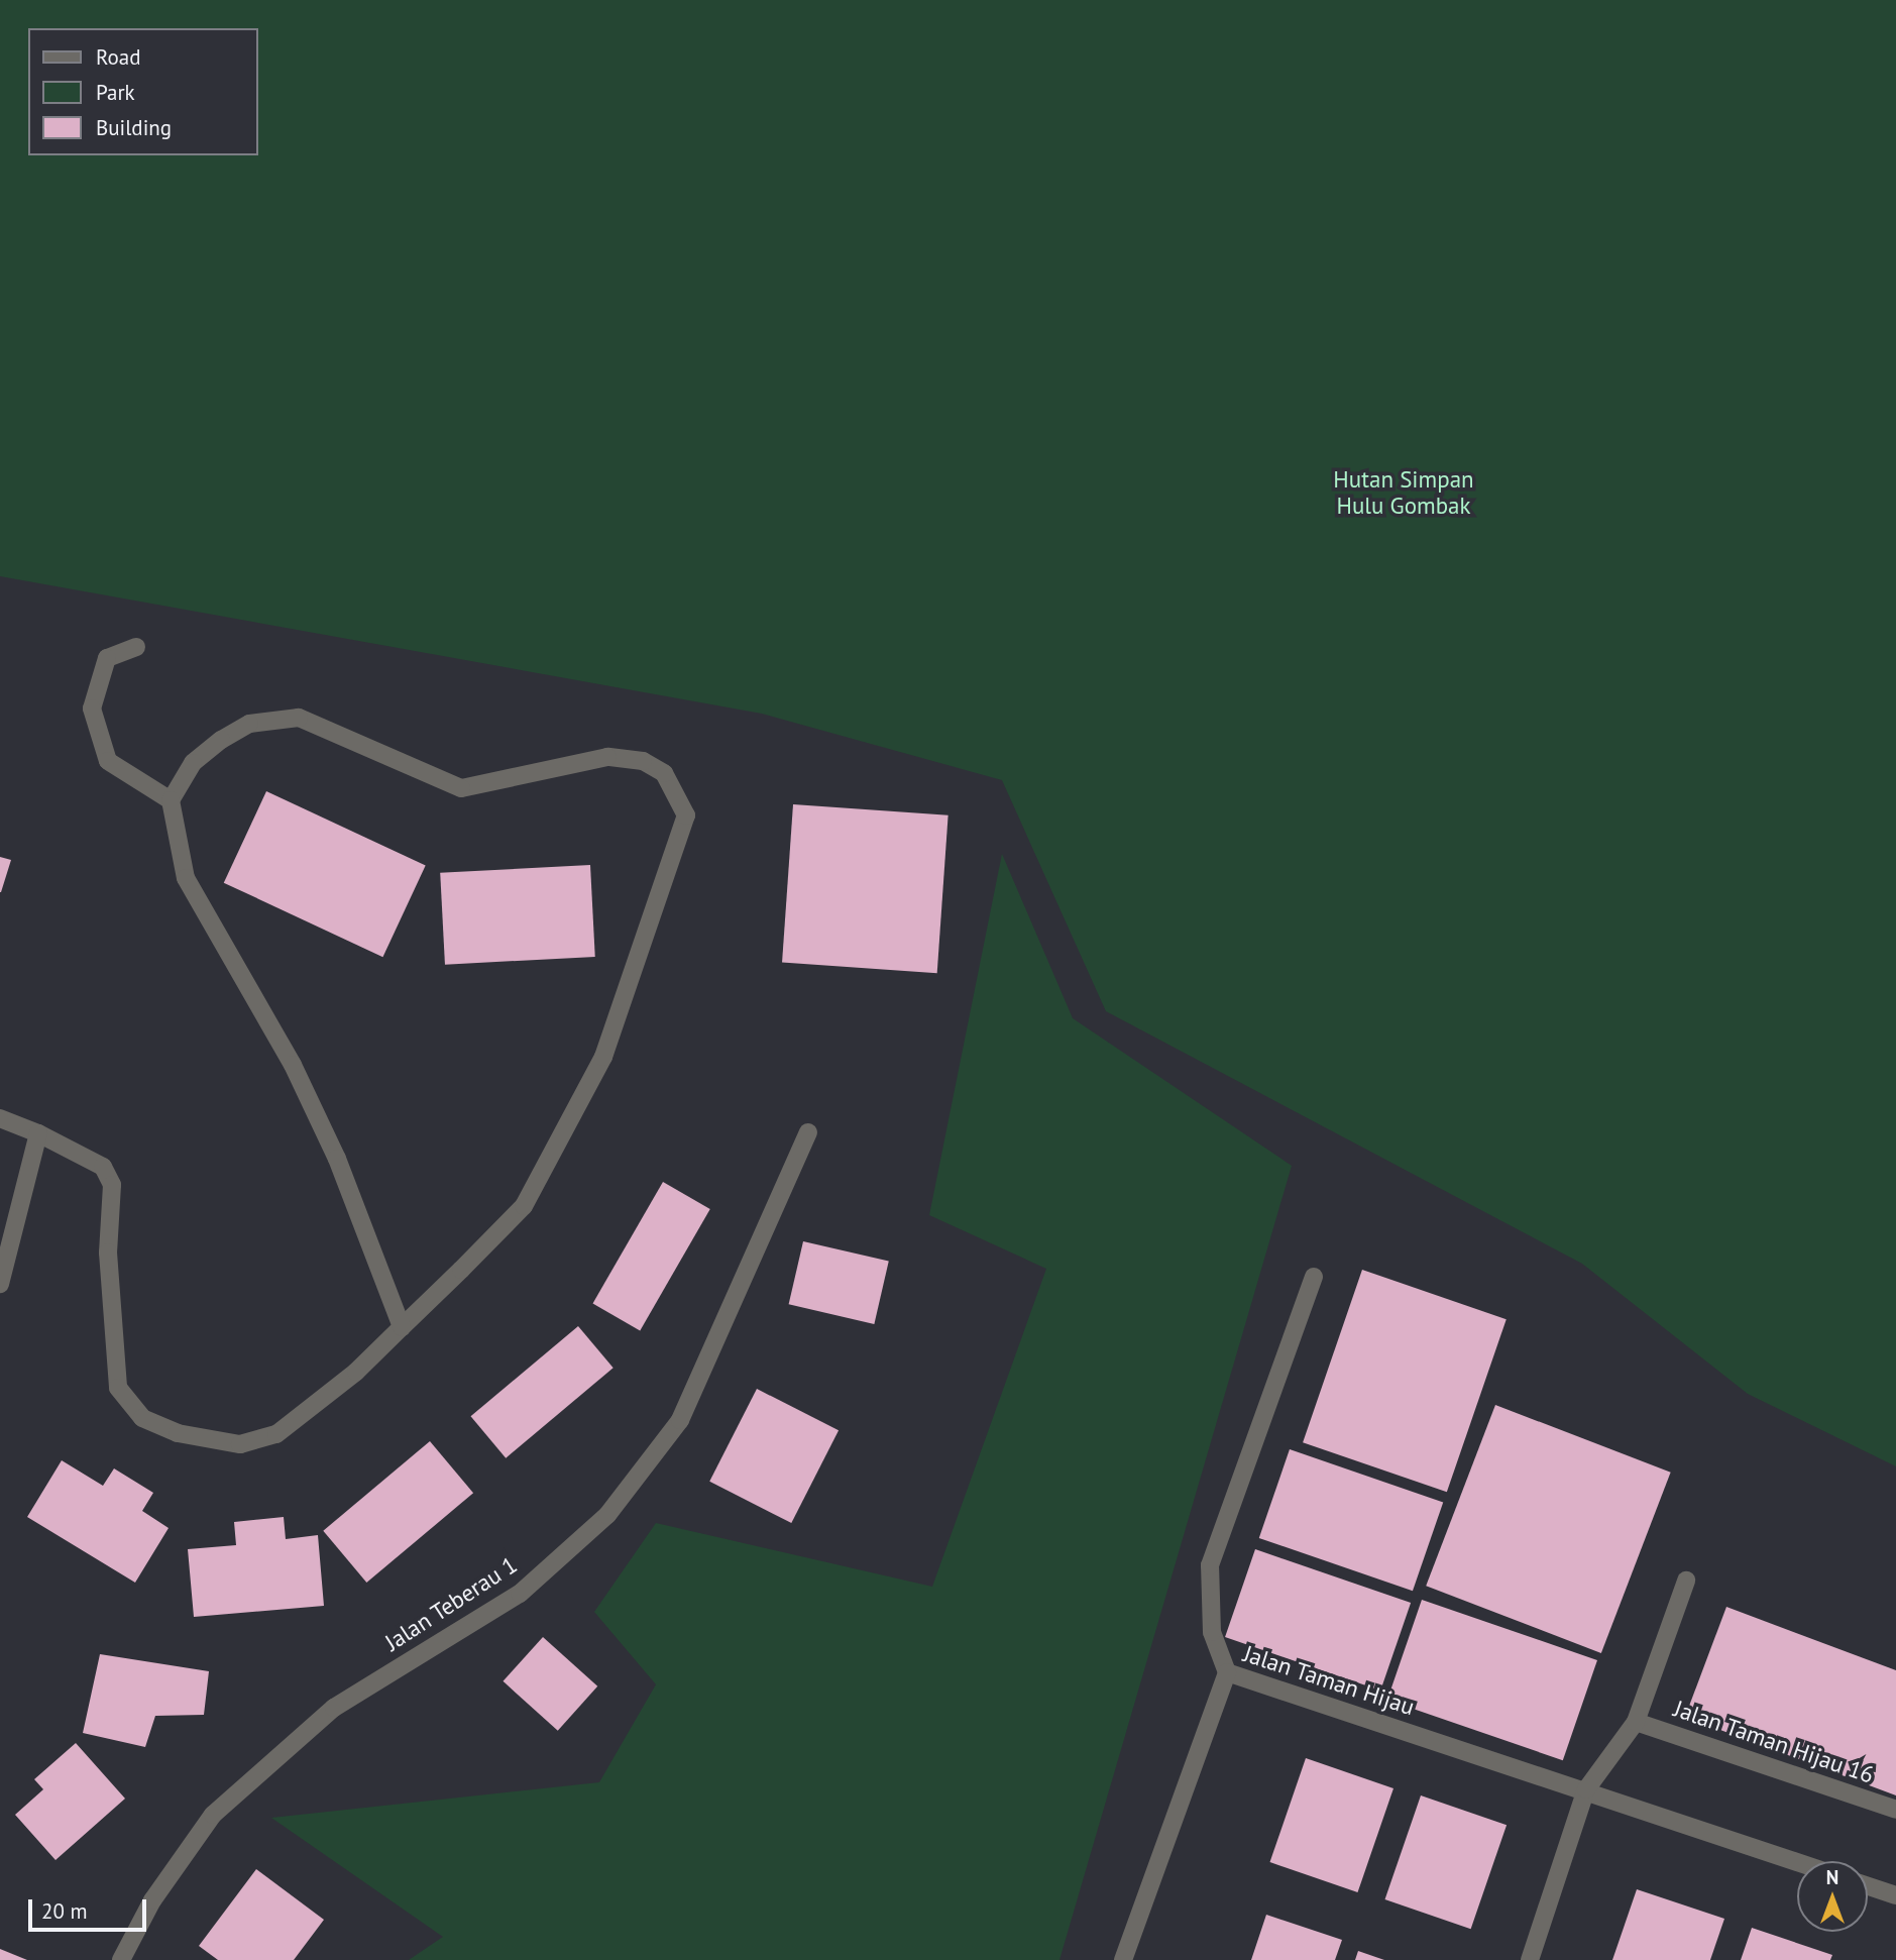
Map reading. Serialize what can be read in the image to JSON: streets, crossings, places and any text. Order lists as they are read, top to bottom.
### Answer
{
  "streets": {
    "street": ["Jalan Teberau 1", "Jalan Taman Hijau", "Jalan Taman Hijau 16"]
  },
  "parks": ["Hutan Simpan Hulu Gombak"],
  "legend": ["Road", "Park", "Building"],
  "scale_bar": "20 m",
  "north": "top"
}
